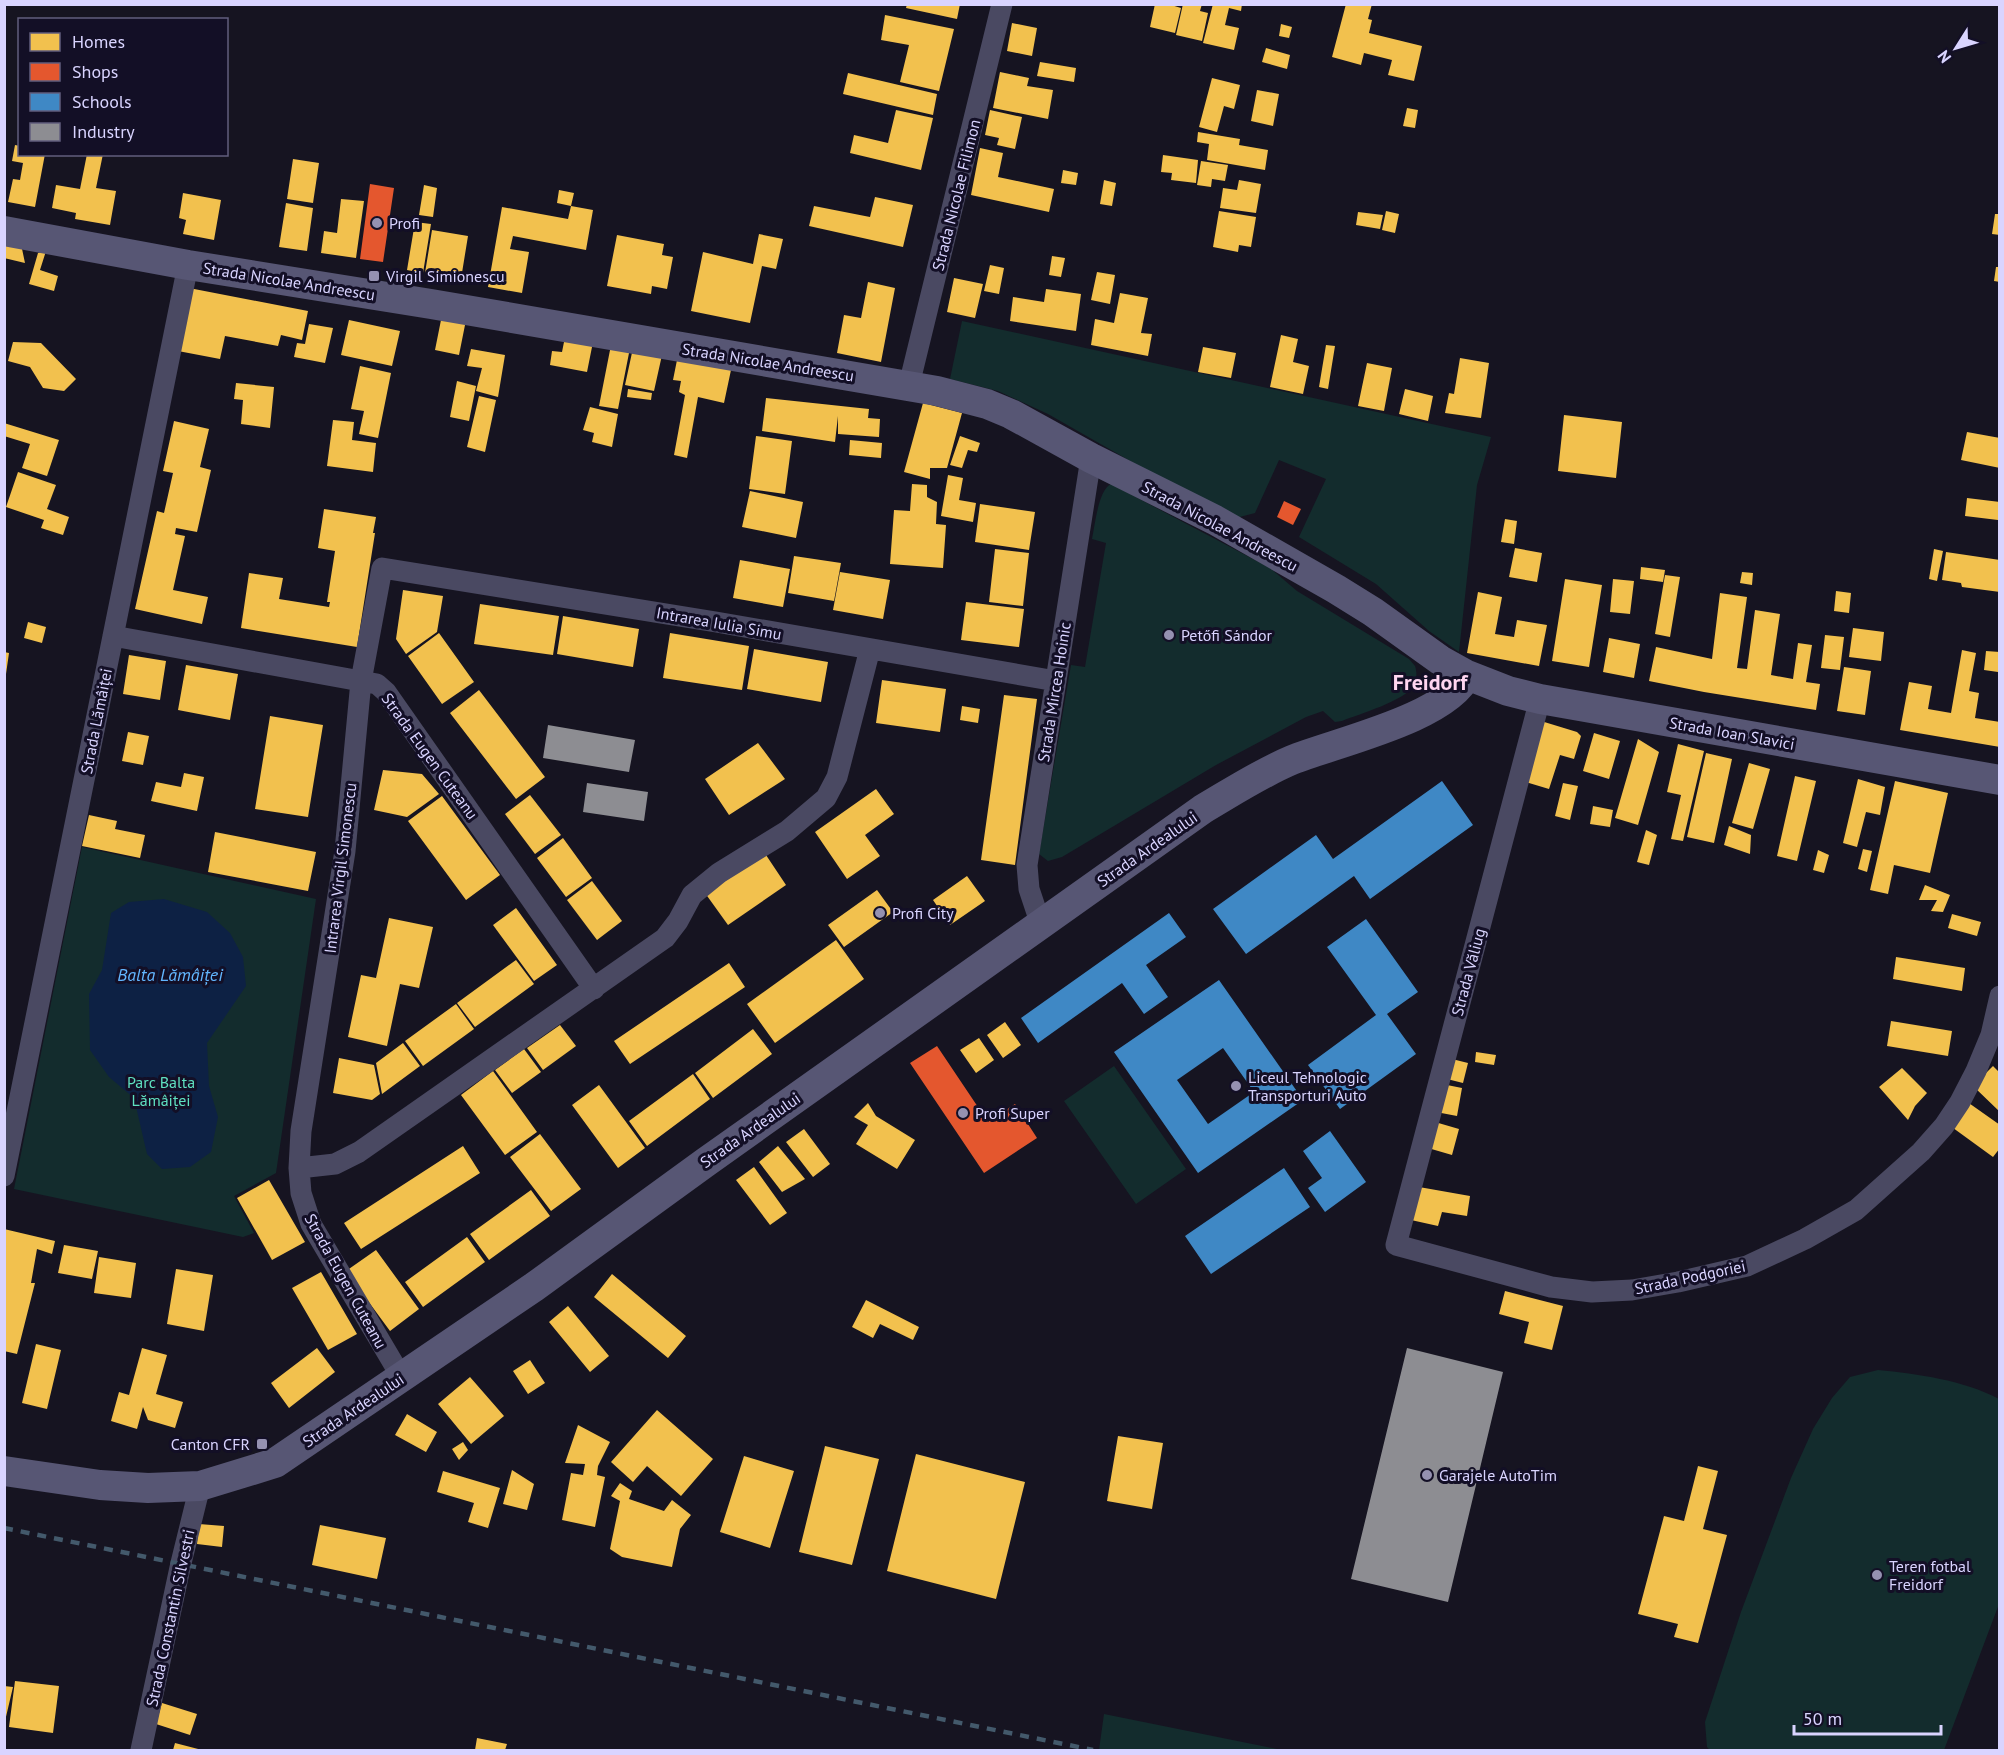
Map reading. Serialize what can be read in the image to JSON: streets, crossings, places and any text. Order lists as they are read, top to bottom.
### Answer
{
  "streets": {
    "main road": ["Strada Nicolae Andreescu", "Strada Ioan Slavici", "Strada Ardealului"],
    "street": [
      "Strada Nicolae Filimon",
      "Intrarea Iulia Simu",
      "Strada Mircea Hoinic",
      "Strada Lămâiței",
      "Strada Eugen Cuteanu",
      "Intrarea Virgil Simonescu",
      "Strada Văliug",
      "Strada Podgoriei",
      "Strada Constantin Silvestri"
    ]
  },
  "crossings": [
    ["Strada Nicolae Filimon", "Strada Nicolae Andreescu"],
    ["Strada Nicolae Andreescu", "Strada Mircea Hoinic"],
    ["Strada Nicolae Andreescu", "Strada Lămâiței"],
    ["Strada Nicolae Andreescu", "Strada Ioan Slavici"],
    ["Strada Nicolae Andreescu", "Strada Ardealului"],
    ["Intrarea Iulia Simu", "Strada Mircea Hoinic"],
    ["Intrarea Iulia Simu", "Intrarea Virgil Simonescu"],
    ["Strada Mircea Hoinic", "Strada Ardealului"],
    ["Strada Lămâiței", "Strada Eugen Cuteanu"],
    ["Strada Ioan Slavici", "Strada Ardealului"],
    ["Strada Ioan Slavici", "Strada Văliug"],
    ["Strada Eugen Cuteanu", "Strada Ardealului"],
    ["Strada Eugen Cuteanu", "Intrarea Virgil Simonescu"],
    ["Strada Ardealului", "Strada Constantin Silvestri"],
    ["Strada Văliug", "Strada Podgoriei"]
  ],
  "districts": ["Freidorf"],
  "water": ["Balta Lămâiței"],
  "parks": ["Parc Balta Lămâiței"],
  "places": {
    "other": [
      "Profi",
      "Petőfi Sándor",
      "Profi City",
      "Liceul Tehnologic Transporturi Auto",
      "Profi Super",
      "Garajele AutoTim",
      "Teren fotbal Freidorf"
    ],
    "transit": ["Virgil Simionescu", "Canton CFR"]
  },
  "legend": [
    "Homes",
    "Shops",
    "Schools",
    "Industry"
  ],
  "scale_bar": "50 m",
  "north": "bottom left"
}
